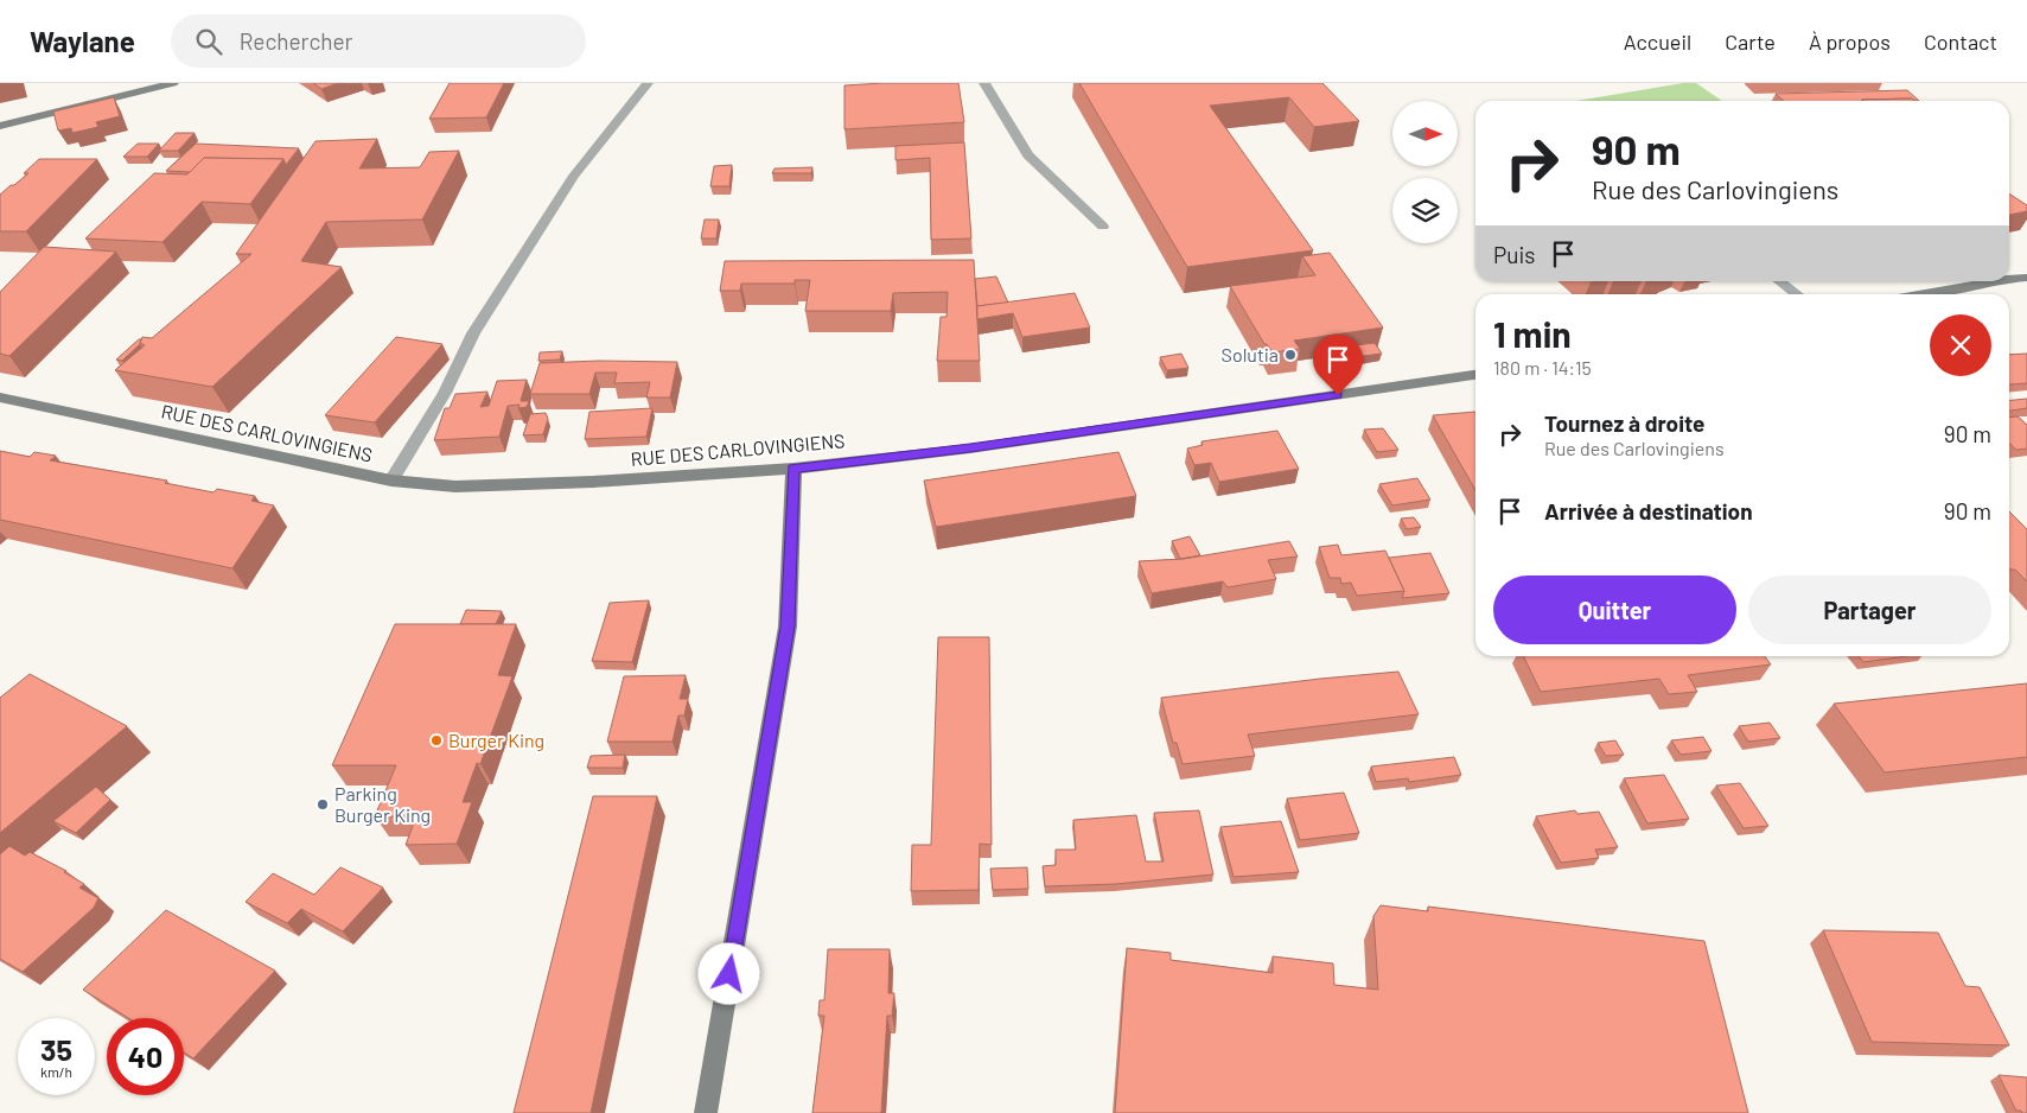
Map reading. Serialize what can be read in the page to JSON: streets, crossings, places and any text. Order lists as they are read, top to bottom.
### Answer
{
  "streets": {
    "street": ["RUE DES CARLOVINGIENS"]
  },
  "places": ["Solutia", "Burger King", "Parking Burger King"],
  "north": "right",
  "page": {
    "header": "Waylane",
    "search": "Rechercher",
    "nav": [
      "Accueil",
      "Carte",
      "À propos",
      "Contact"
    ],
    "turn": ["90 m", "Rue des Carlovingiens"],
    "then": "Puis",
    "heading": ["1 min", "180 m · 14:15"],
    "list": [
      {
        "name": "Tournez à droite",
        "note": "Rue des Carlovingiens",
        "value": "90 m"
      },
      {
        "name": "Arrivée à destination",
        "value": "90 m"
      }
    ],
    "buttons": ["Quitter", "Partager"],
    "speed": "35 km/h",
    "limit": "40"
  }
}
